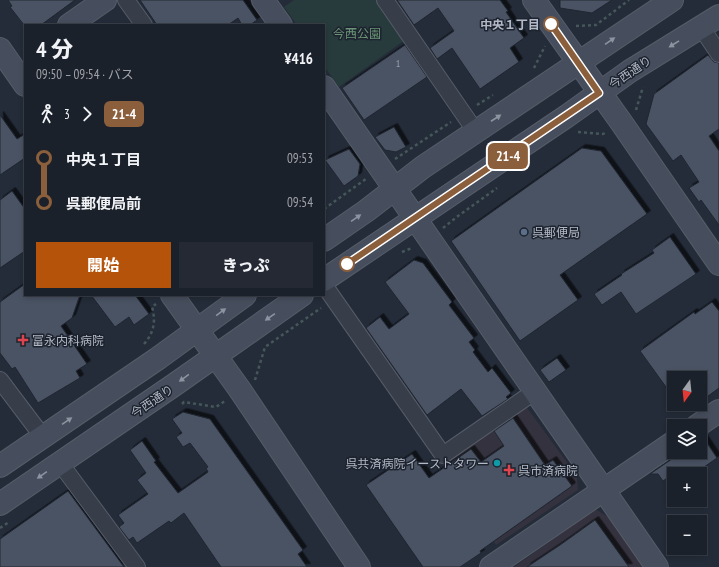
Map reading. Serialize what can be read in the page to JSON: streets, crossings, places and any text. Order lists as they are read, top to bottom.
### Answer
{
  "streets": {
    "street": ["今西通り"]
  },
  "parks": ["今西公園"],
  "places": {
    "other": ["中央１丁目", "呉郵便局", "呉共済病院イーストタワー"],
    "health": ["富永内科病院", "呉市済病院"]
  },
  "lines": ["bus line 21-4"],
  "house_numbers": ["1"],
  "north": "bottom",
  "page": {
    "on_map": "21-4",
    "heading": ["4 分", "09:50 – 09:54 · バス", "¥416"],
    "legs": ["3", "21-4"],
    "list": [
      {
        "name": "中央１丁目",
        "value": "09:53"
      },
      {
        "name": "呉郵便局前",
        "value": "09:54"
      }
    ],
    "buttons": ["開始", "きっぷ"],
    "map_buttons": ["+", "−"]
  }
}
